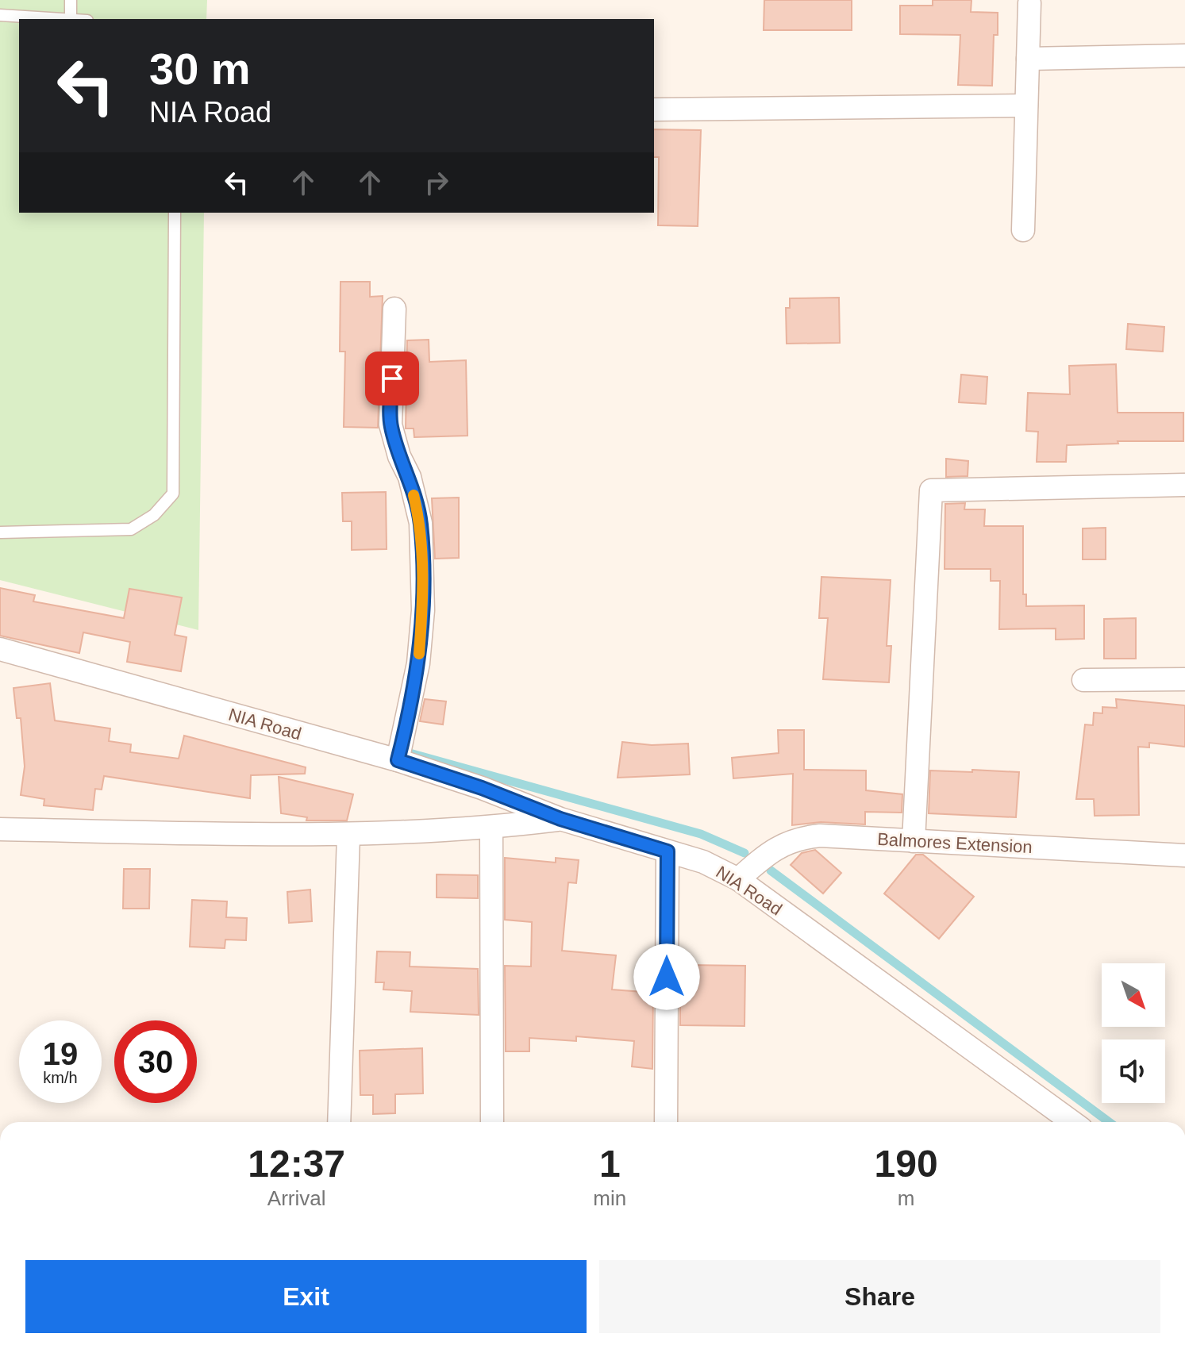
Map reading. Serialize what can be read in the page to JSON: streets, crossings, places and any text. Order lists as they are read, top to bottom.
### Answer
{
  "streets": {
    "street": ["NIA Road", "Balmores Extension"]
  },
  "crossings": [
    ["NIA Road", "Balmores Extension"]
  ],
  "north": "bottom right",
  "page": {
    "turn": ["30 m", "NIA Road"],
    "speed": "19 km/h",
    "limit": "30",
    "eta": [
      "12:37",
      "Arrival",
      "1",
      "min",
      "190",
      "m"
    ],
    "buttons": ["Exit", "Share"]
  }
}
